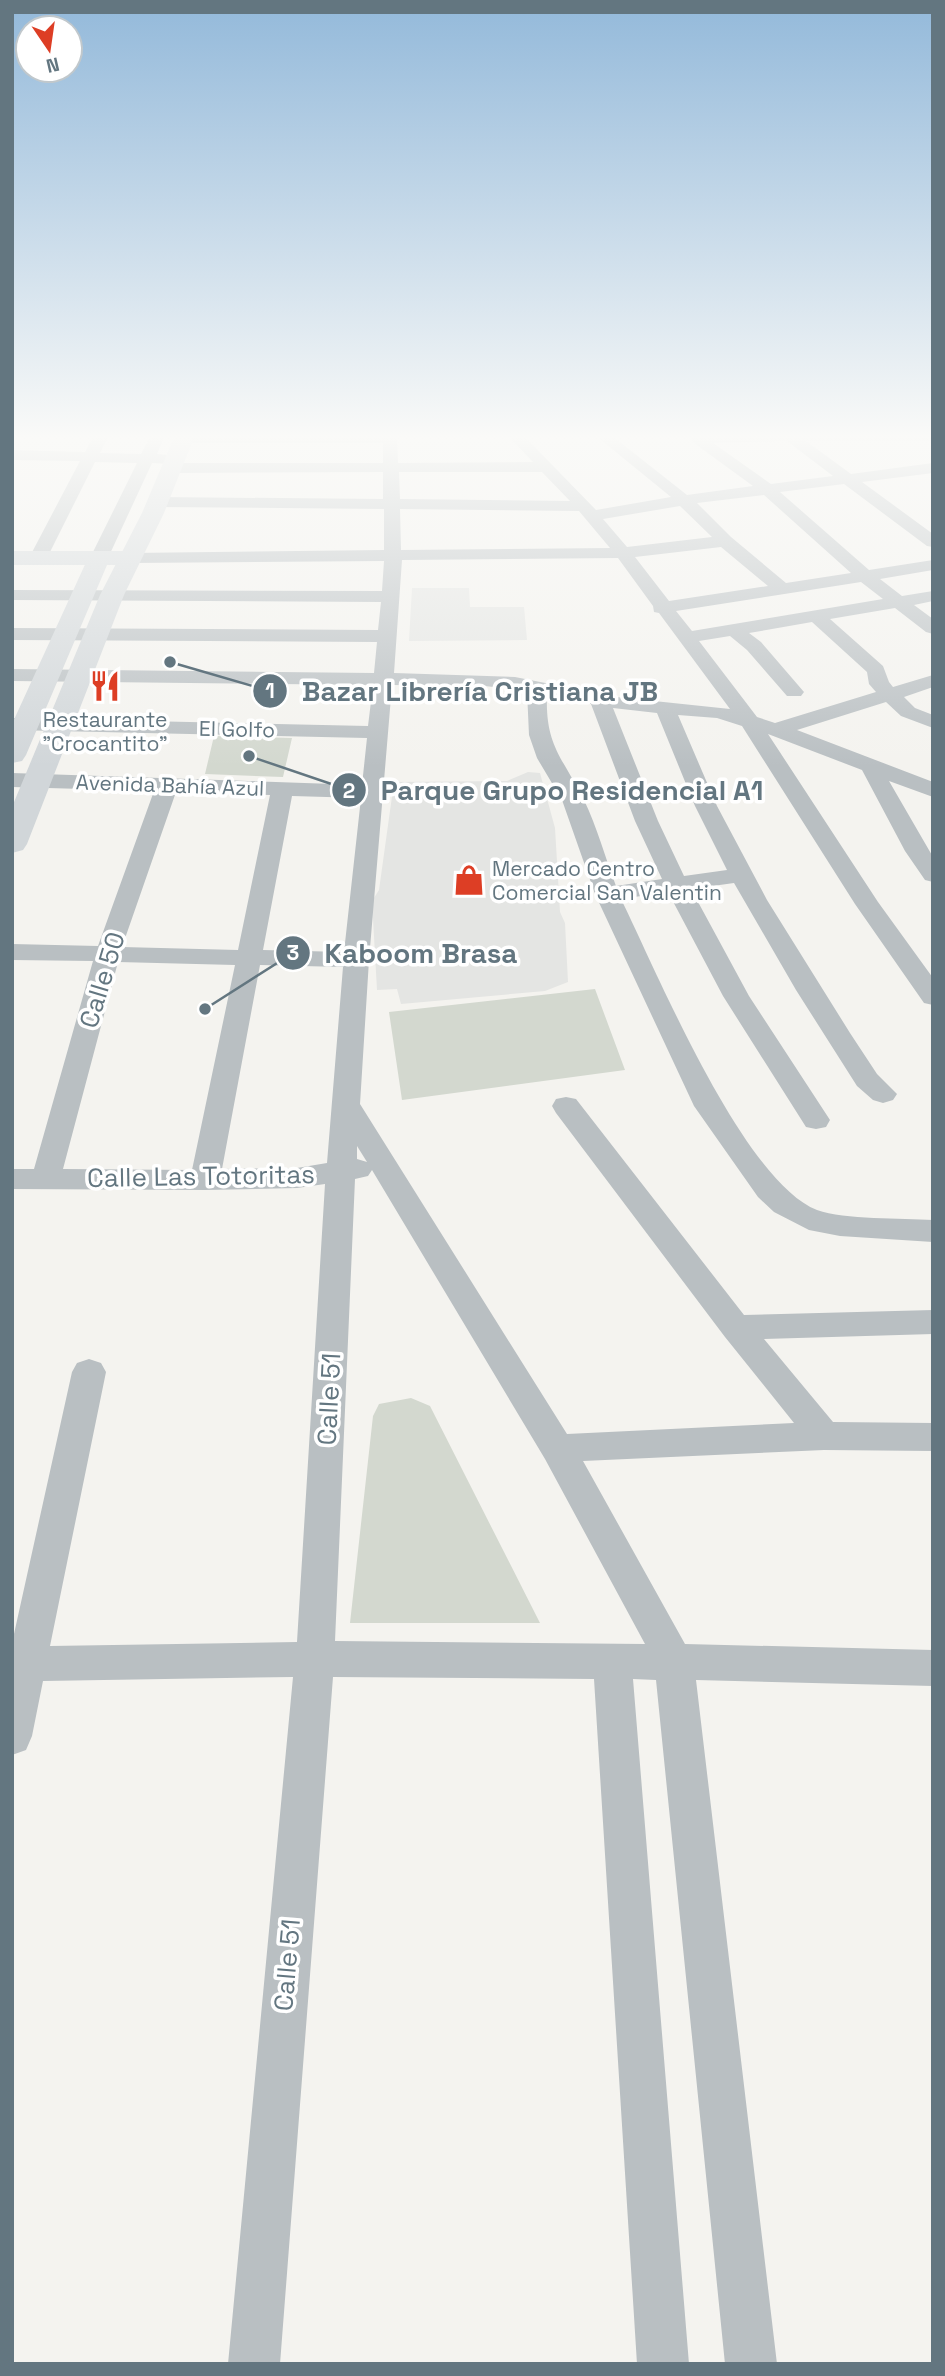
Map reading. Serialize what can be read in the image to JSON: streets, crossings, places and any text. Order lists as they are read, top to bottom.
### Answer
{
  "streets": {
    "street": [
      "El Golfo",
      "Avenida Bahía Azul",
      "Calle 50",
      "Calle Las Totoritas",
      "Calle 51"
    ]
  },
  "crossings": [
    ["El Golfo", "Calle 51"],
    ["Avenida Bahía Azul", "Calle 50"],
    ["Avenida Bahía Azul", "Calle 51"],
    ["Calle 50", "Calle Las Totoritas"],
    ["Calle Las Totoritas", "Calle 51"]
  ],
  "places": {
    "other": ["Bazar Librería Cristiana JB", "Parque Grupo Residencial A1", "Kaboom Brasa"],
    "restaurant": ["Restaurante \"Crocantito\""],
    "shop": ["Mercado Centro Comercial San Valentin"]
  },
  "north": "bottom"
}
